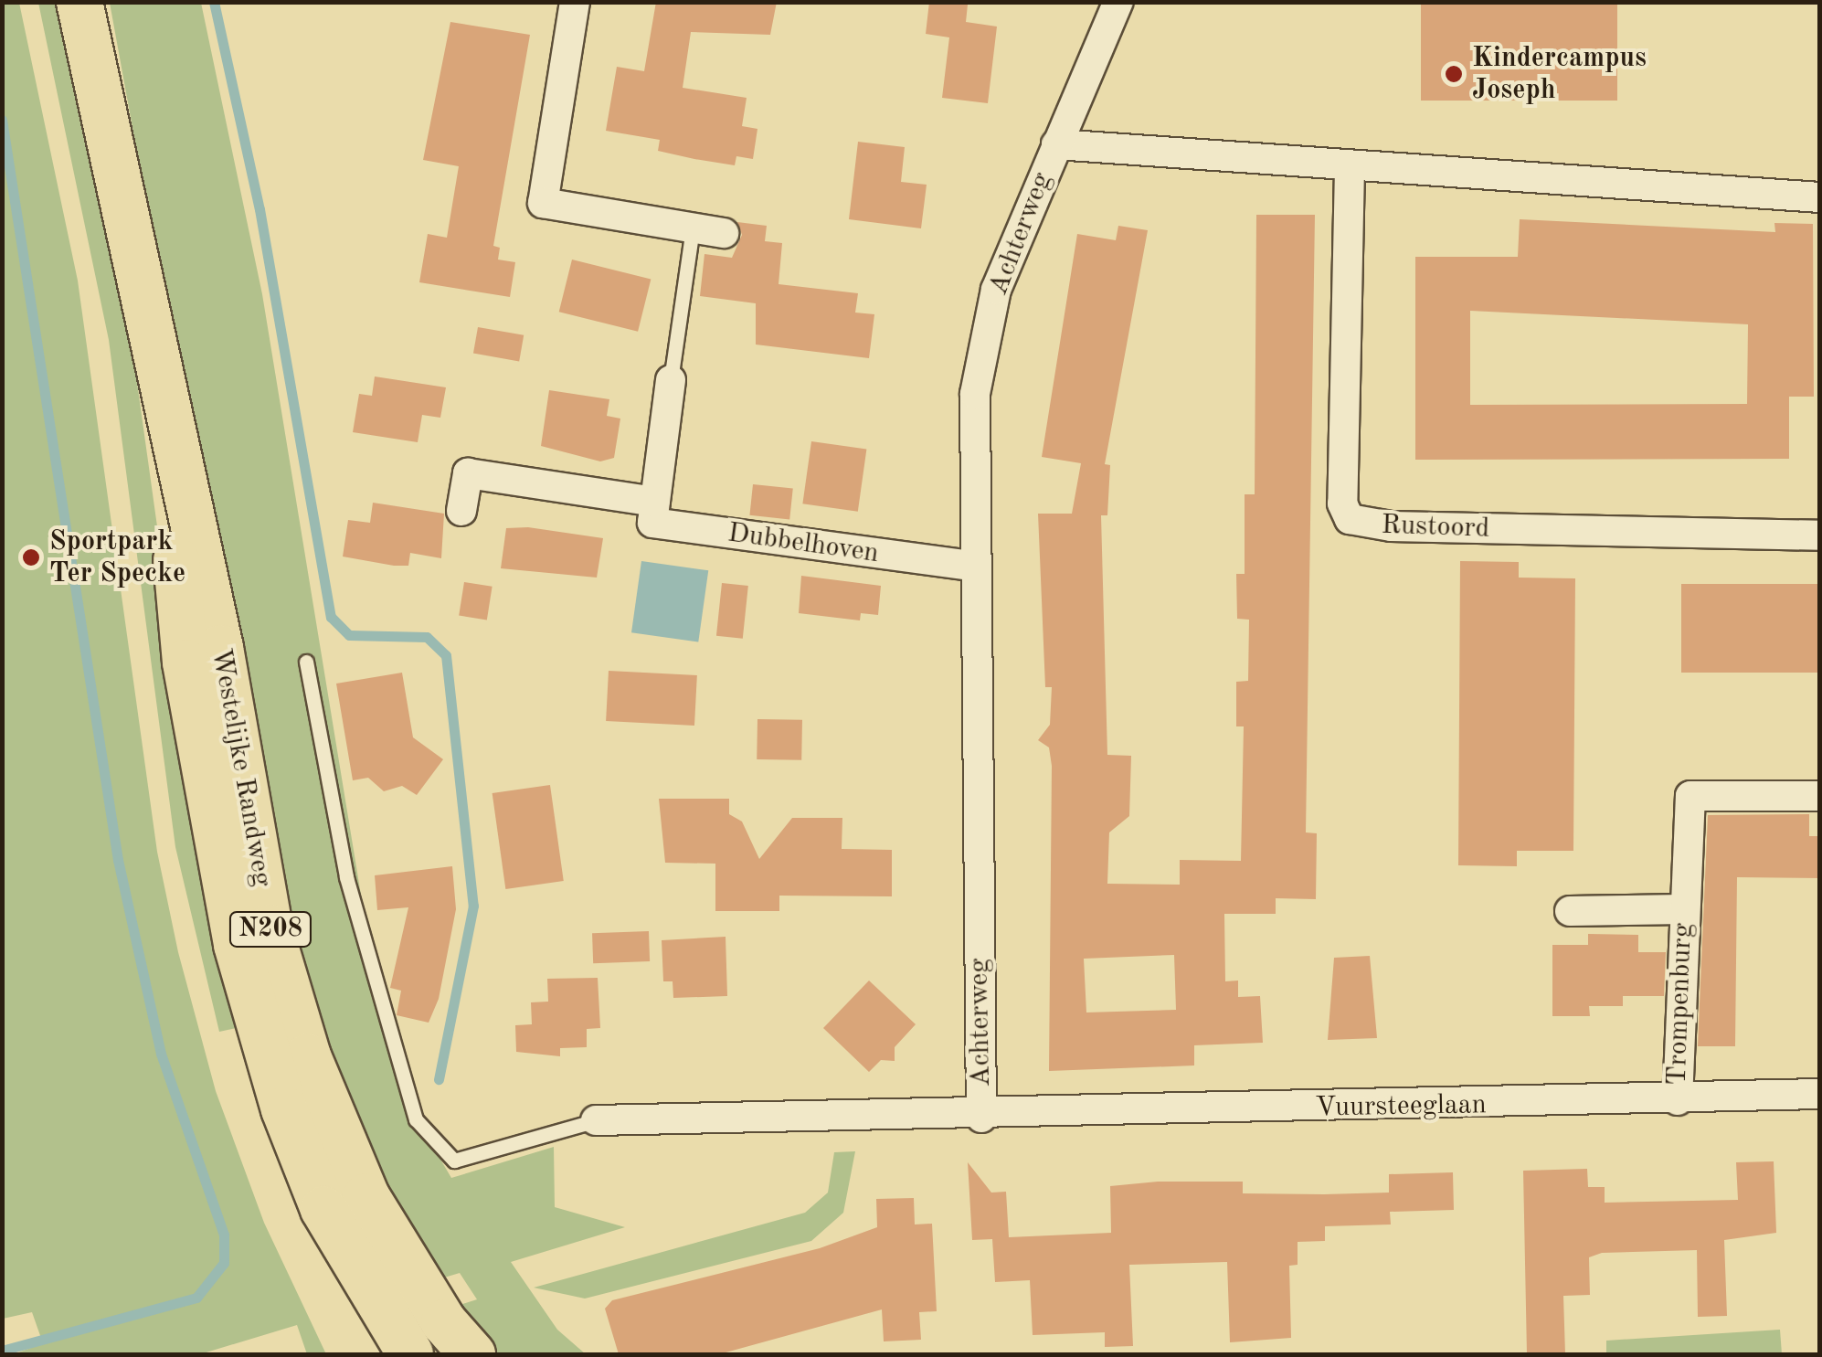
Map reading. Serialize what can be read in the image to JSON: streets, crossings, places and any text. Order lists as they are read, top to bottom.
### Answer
{
  "streets": {
    "main road": ["Westelijke Randweg", "N208"],
    "street": [
      "Achterweg",
      "Rustoord",
      "Dubbelhoven",
      "Trompenburg",
      "Vuursteeglaan"
    ]
  },
  "crossings": [
    ["Achterweg", "Dubbelhoven"],
    ["Achterweg", "Vuursteeglaan"],
    ["Trompenburg", "Vuursteeglaan"]
  ],
  "places": ["Kindercampus Joseph", "Sportpark Ter Specke"]
}
